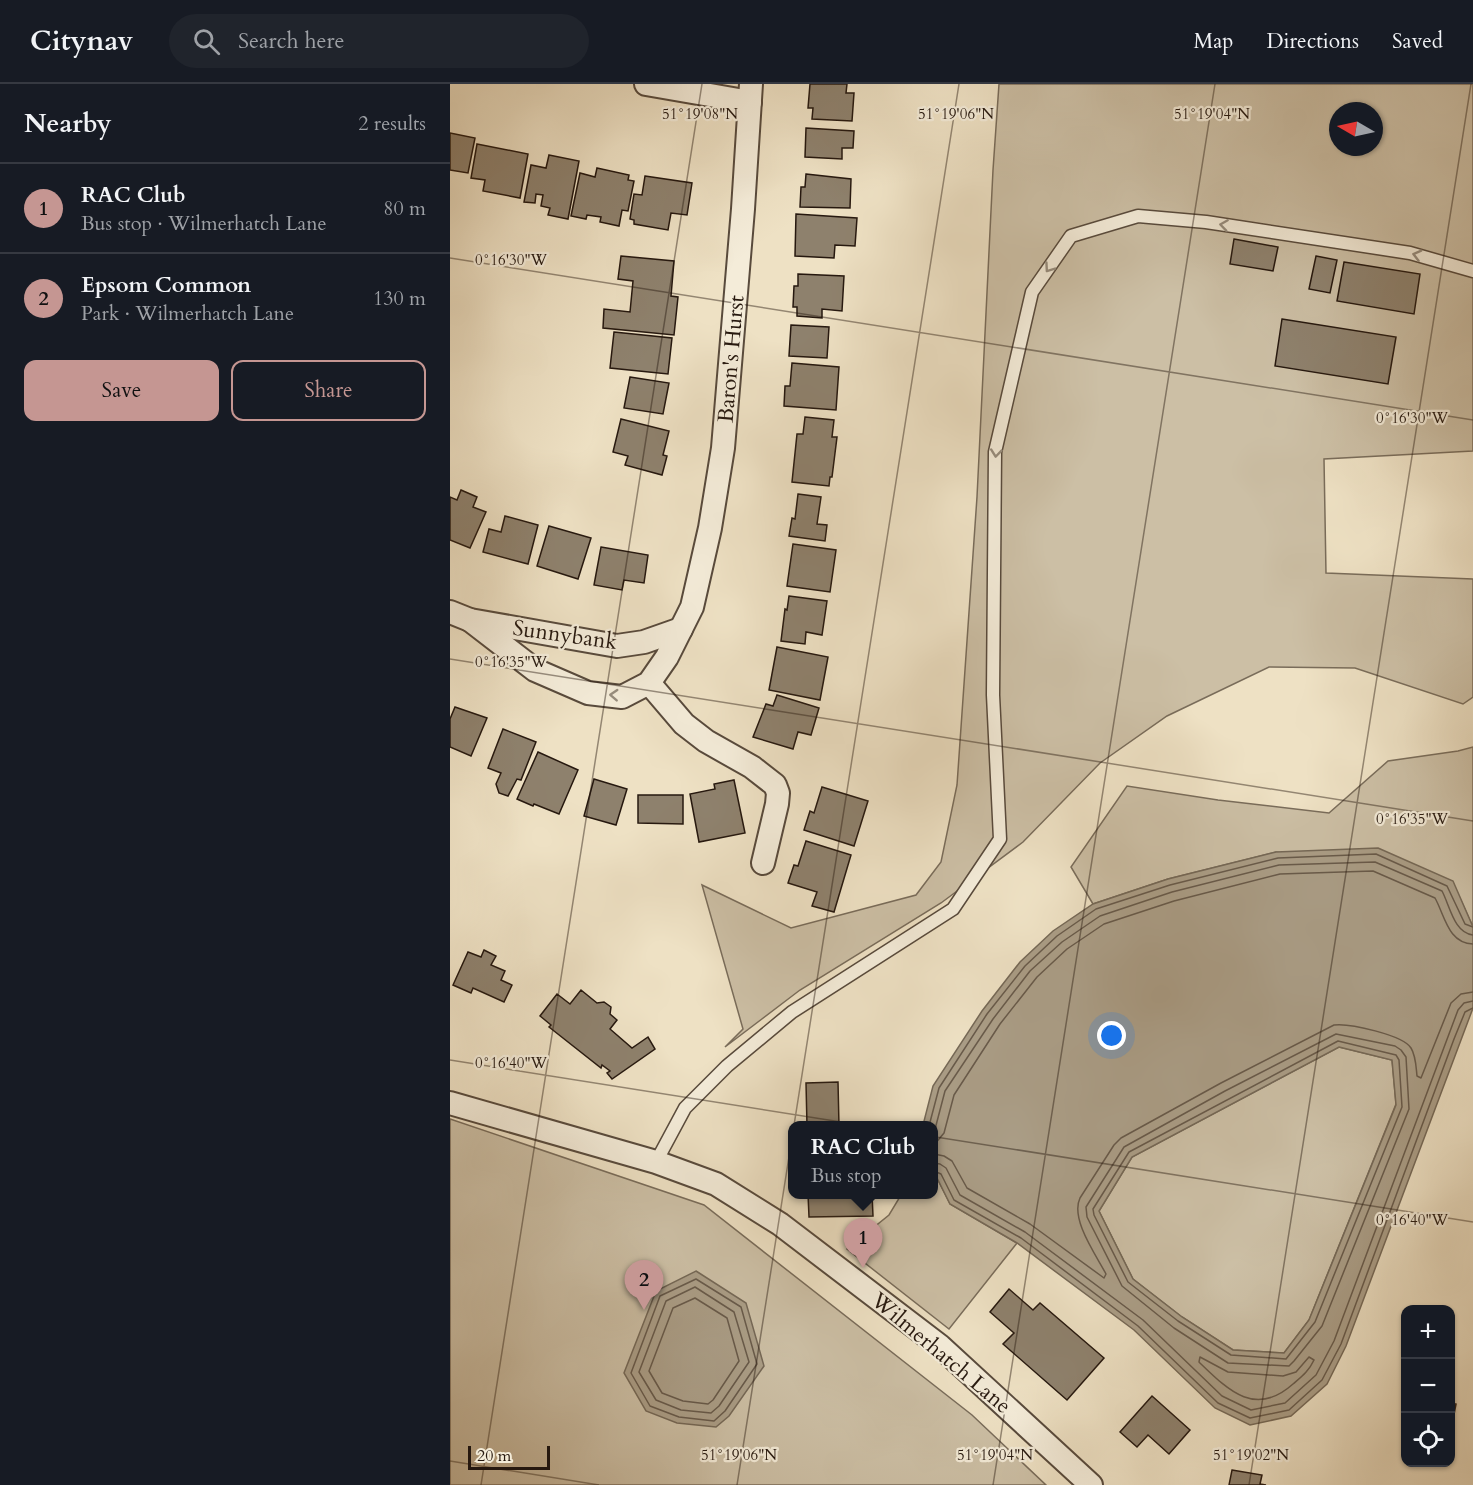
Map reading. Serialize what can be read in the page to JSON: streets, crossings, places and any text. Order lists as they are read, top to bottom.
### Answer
{
  "streets": {
    "street": ["Baron's Hurst", "Sunnybank", "Wilmerhatch Lane"]
  },
  "crossings": [
    ["Baron's Hurst", "Sunnybank"]
  ],
  "scale_bar": "20 m",
  "north": "left",
  "page": {
    "header": "Citynav",
    "search": "Search here",
    "nav": ["Map", "Directions", "Saved"],
    "heading": ["Nearby", "2 results"],
    "list": [
      {
        "mark": "1",
        "name": "RAC Club",
        "note": "Bus stop · Wilmerhatch Lane",
        "value": "80 m"
      },
      {
        "mark": "2",
        "name": "Epsom Common",
        "note": "Park · Wilmerhatch Lane",
        "value": "130 m"
      }
    ],
    "buttons": ["Save", "Share"],
    "popup": ["RAC Club", "Bus stop"],
    "pins": ["1", "2"],
    "map_buttons": ["+", "−"],
    "scale": "20 m"
  },
  "coordinates": [
    "51°19'08\"N",
    "51°19'06\"N",
    "51°19'04\"N",
    "0°16'30\"W",
    "0°16'35\"W",
    "0°16'40\"W",
    "51°19'02\"N"
  ]
}
